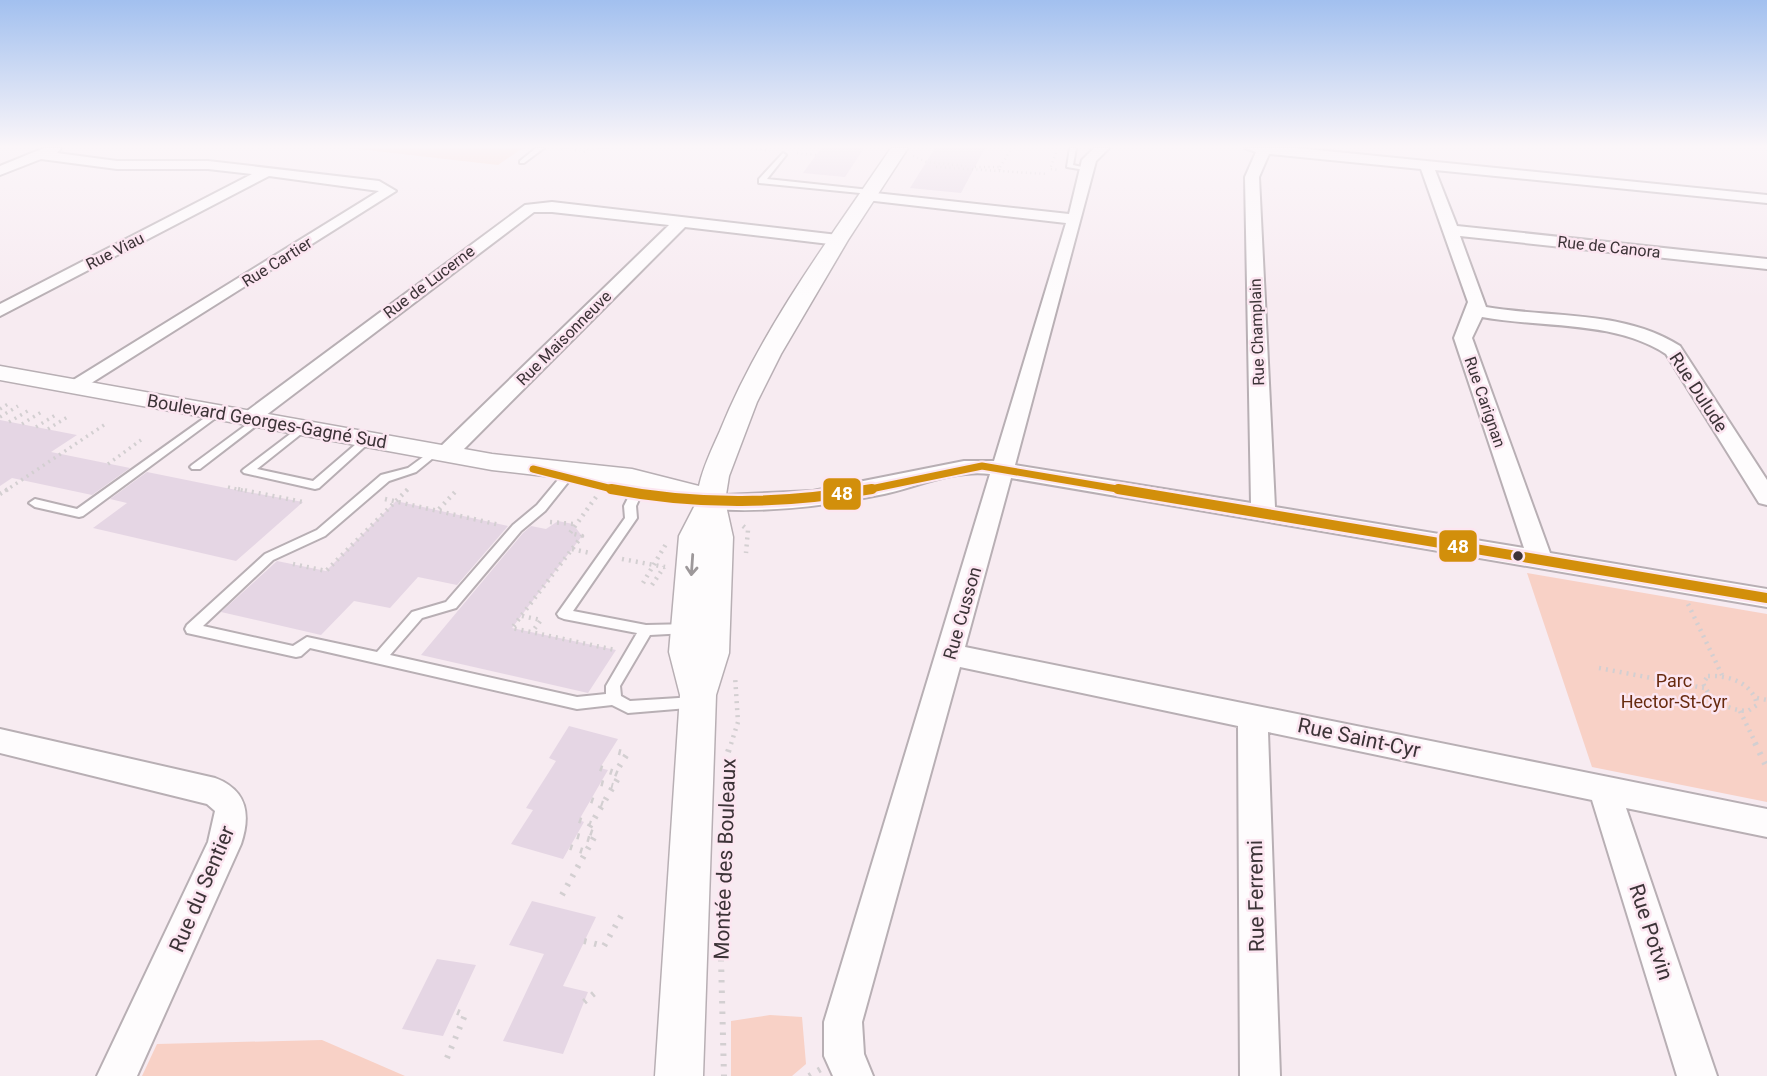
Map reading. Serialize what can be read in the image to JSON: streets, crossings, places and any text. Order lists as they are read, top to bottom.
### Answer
{
  "streets": {
    "street": [
      "Rue de Canora",
      "Rue Viau",
      "Rue Cartier",
      "Rue de Lucerne",
      "Rue Champlain",
      "Rue Maisonneuve",
      "Rue Dulude",
      "Rue Carignan",
      "Boulevard Georges-Gagné Sud",
      "Rue Cusson",
      "Rue Saint-Cyr",
      "Montée des Bouleaux",
      "Rue du Sentier",
      "Rue Ferremi",
      "Rue Potvin"
    ]
  },
  "crossings": [
    ["Rue Cartier", "Boulevard Georges-Gagné Sud"],
    ["Rue de Lucerne", "Rue Maisonneuve"],
    ["Rue de Lucerne", "Boulevard Georges-Gagné Sud"],
    ["Rue de Lucerne", "Montée des Bouleaux"],
    ["Rue Maisonneuve", "Boulevard Georges-Gagné Sud"],
    ["Rue Dulude", "Rue Carignan"],
    ["Boulevard Georges-Gagné Sud", "Montée des Bouleaux"],
    ["Rue Cusson", "Rue Saint-Cyr"],
    ["Rue Saint-Cyr", "Rue Ferremi"],
    ["Rue Saint-Cyr", "Rue Potvin"]
  ],
  "parks": ["Parc Hector-St-Cyr"],
  "lines": ["transit line 48"]
}
